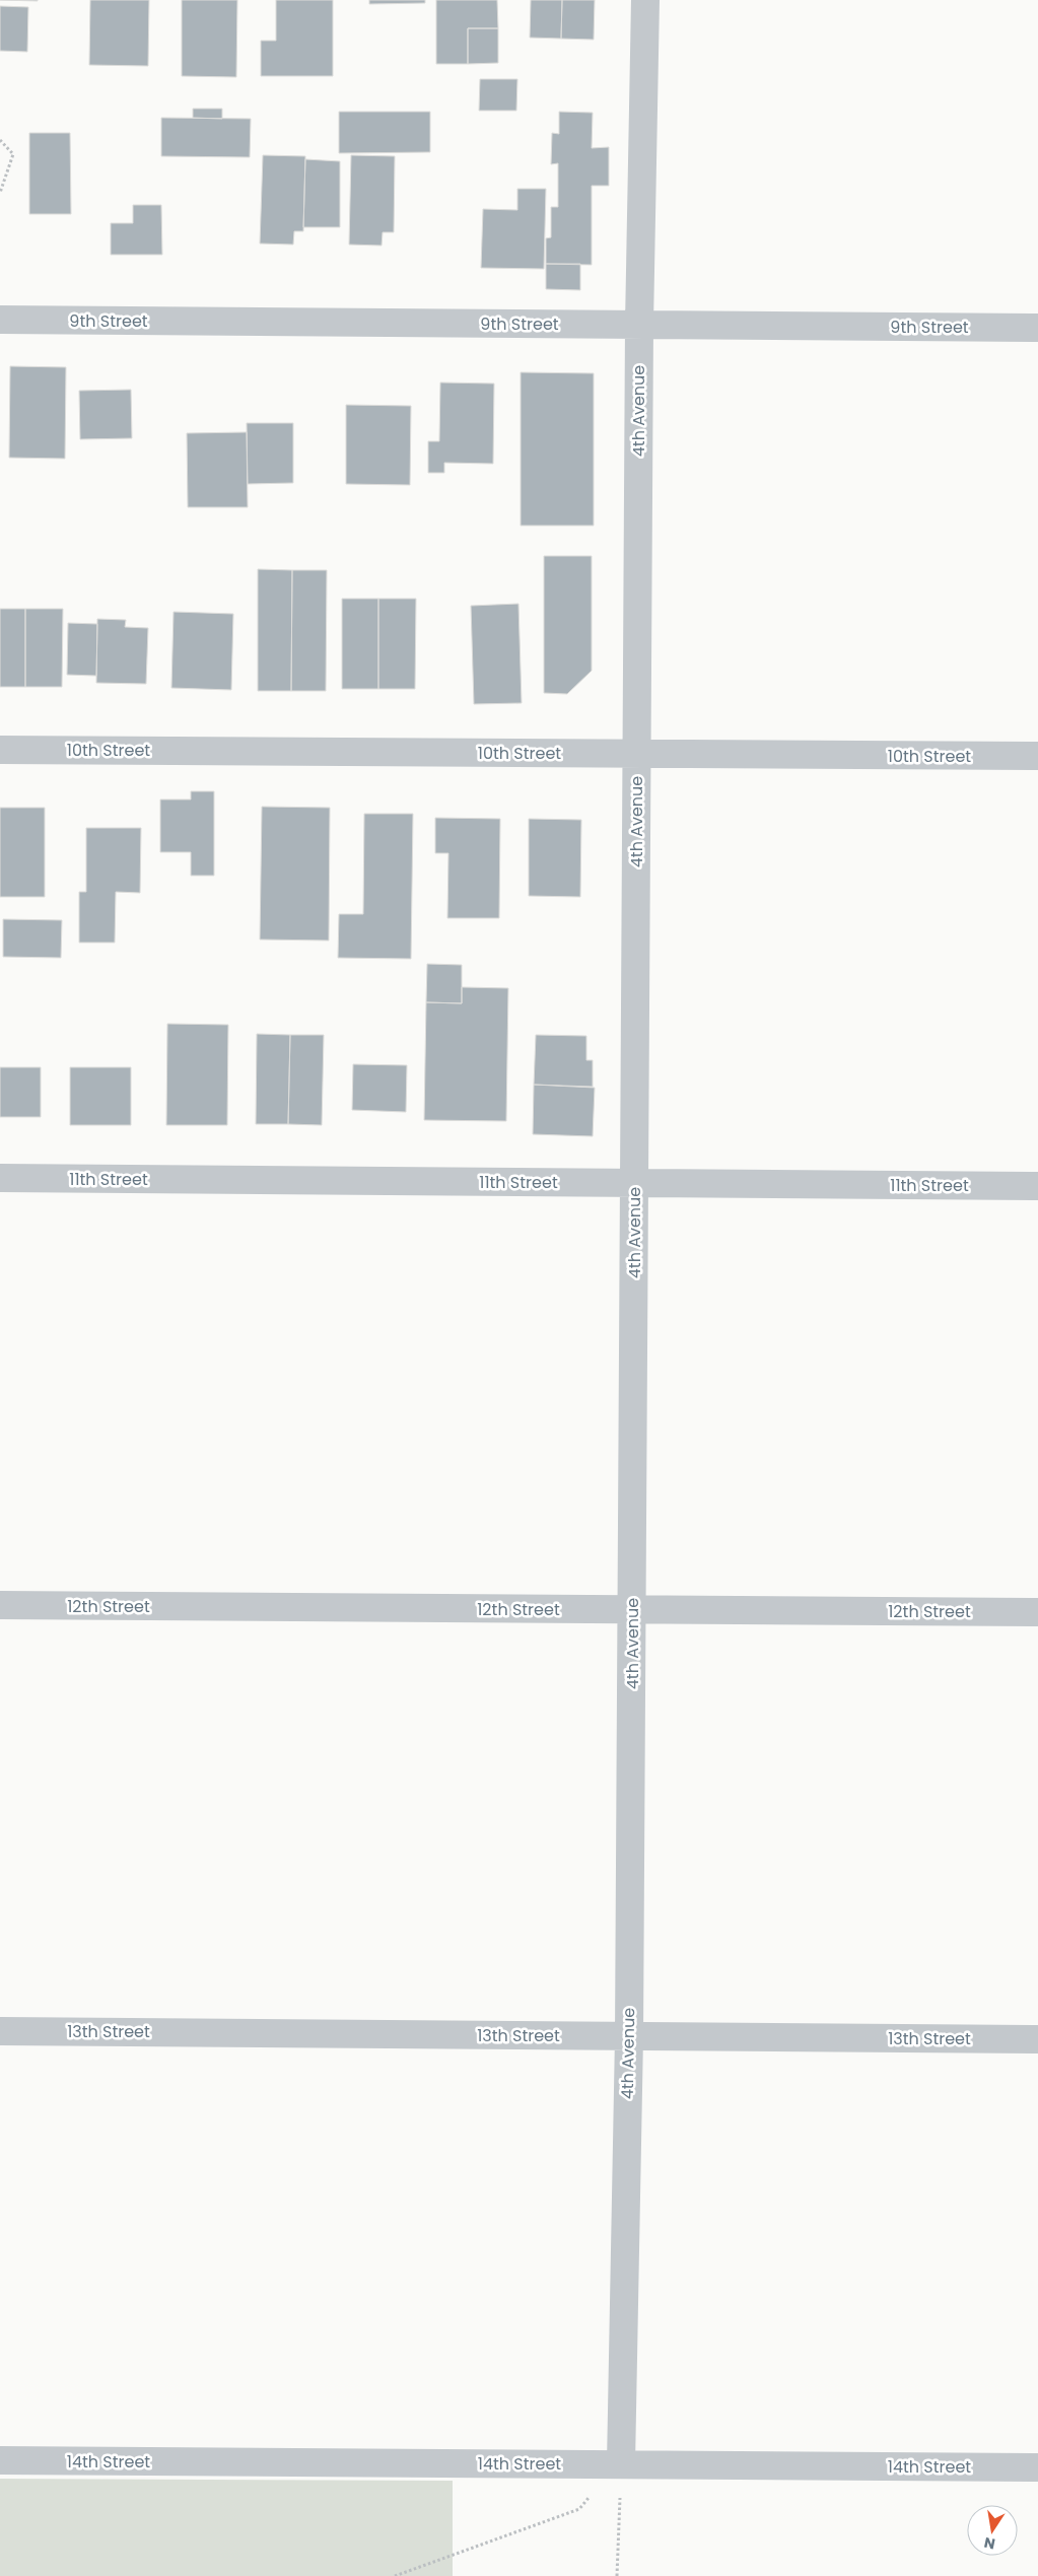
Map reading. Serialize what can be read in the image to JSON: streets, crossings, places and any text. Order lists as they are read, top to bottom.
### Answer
{
  "streets": {
    "street": [
      "9th Street",
      "4th Avenue",
      "10th Street",
      "11th Street",
      "12th Street",
      "13th Street",
      "14th Street"
    ]
  },
  "crossings": [
    ["9th Street", "4th Avenue"],
    ["4th Avenue", "10th Street"],
    ["4th Avenue", "11th Street"],
    ["4th Avenue", "12th Street"],
    ["4th Avenue", "13th Street"],
    ["4th Avenue", "14th Street"]
  ],
  "north": "bottom"
}
